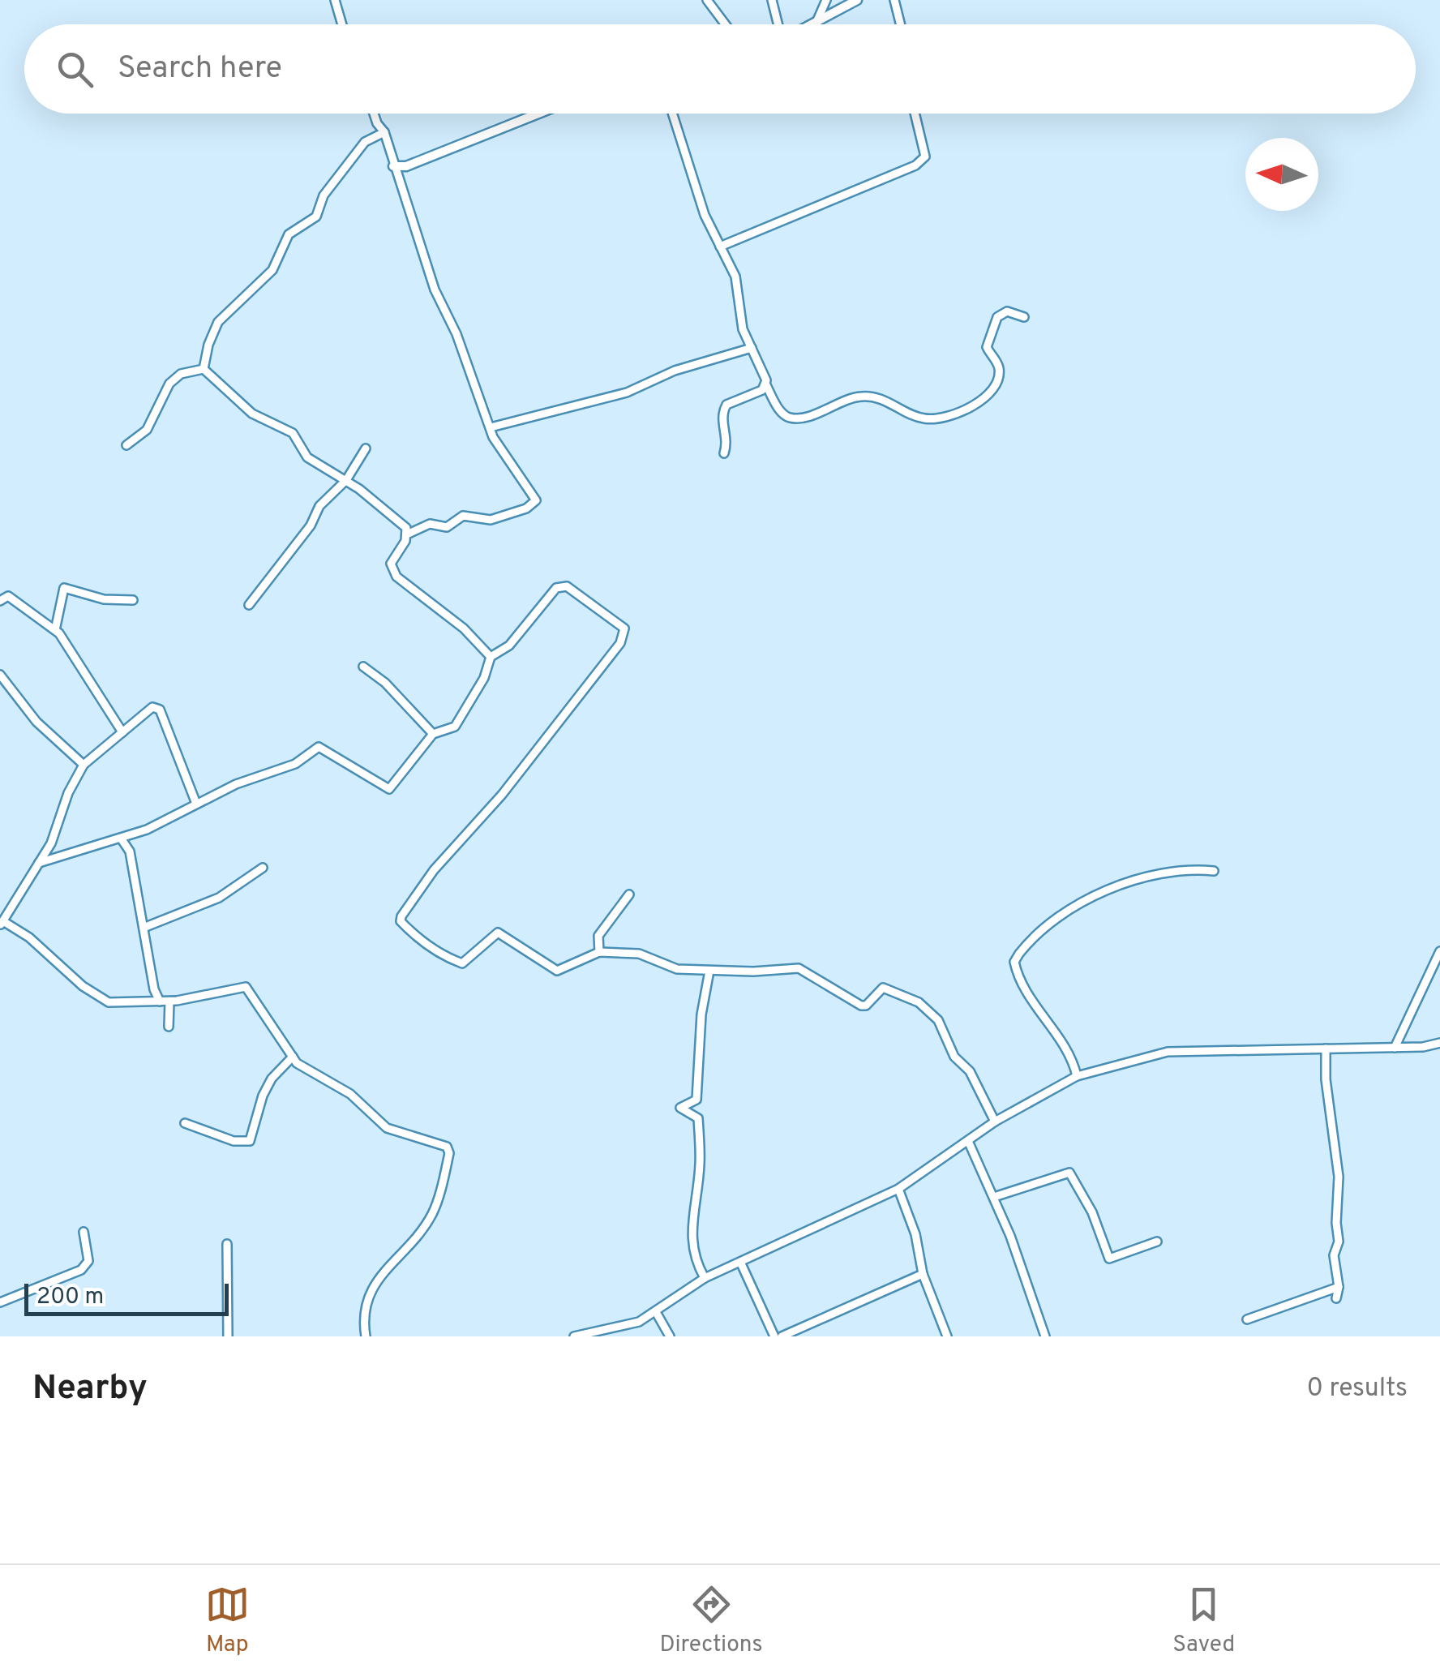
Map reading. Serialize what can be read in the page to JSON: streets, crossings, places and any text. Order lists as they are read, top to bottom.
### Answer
{
  "scale_bar": "200 m",
  "north": "left",
  "page": {
    "search": "Search here",
    "scale": "200 m",
    "heading": ["Nearby", "0 results"],
    "nav": ["Map", "Directions", "Saved"]
  }
}
